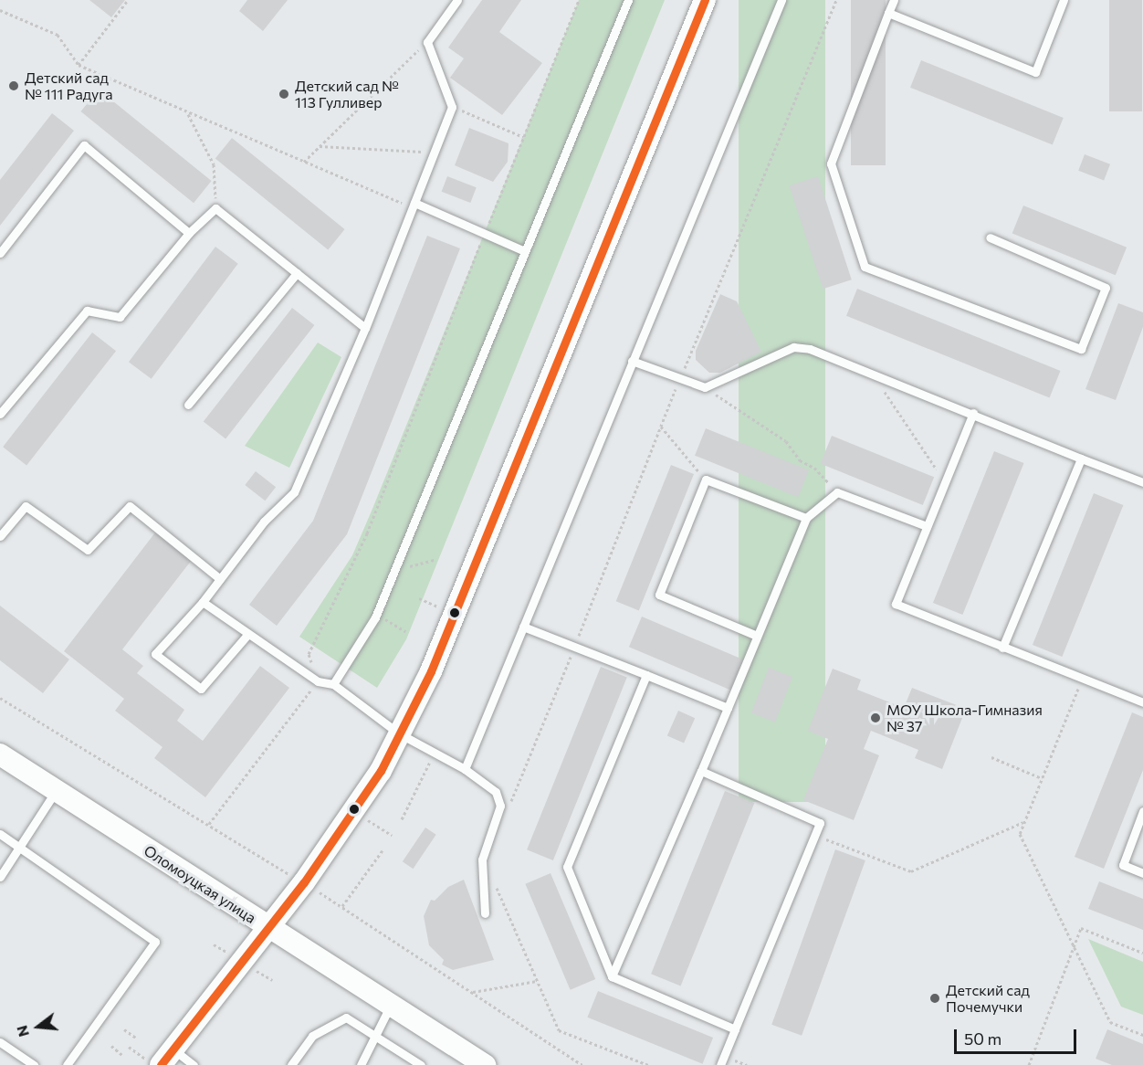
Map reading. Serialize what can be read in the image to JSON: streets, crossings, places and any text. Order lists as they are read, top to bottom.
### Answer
{
  "streets": {
    "street": ["Оломоуцкая улица"]
  },
  "places": [
    "Детский сад № 111 Радуга",
    "Детский сад № 113 Гулливер",
    "МОУ Школа-Гимназия № 37",
    "Детский сад Почемучки"
  ],
  "scale_bar": "50 m",
  "north": "left"
}
